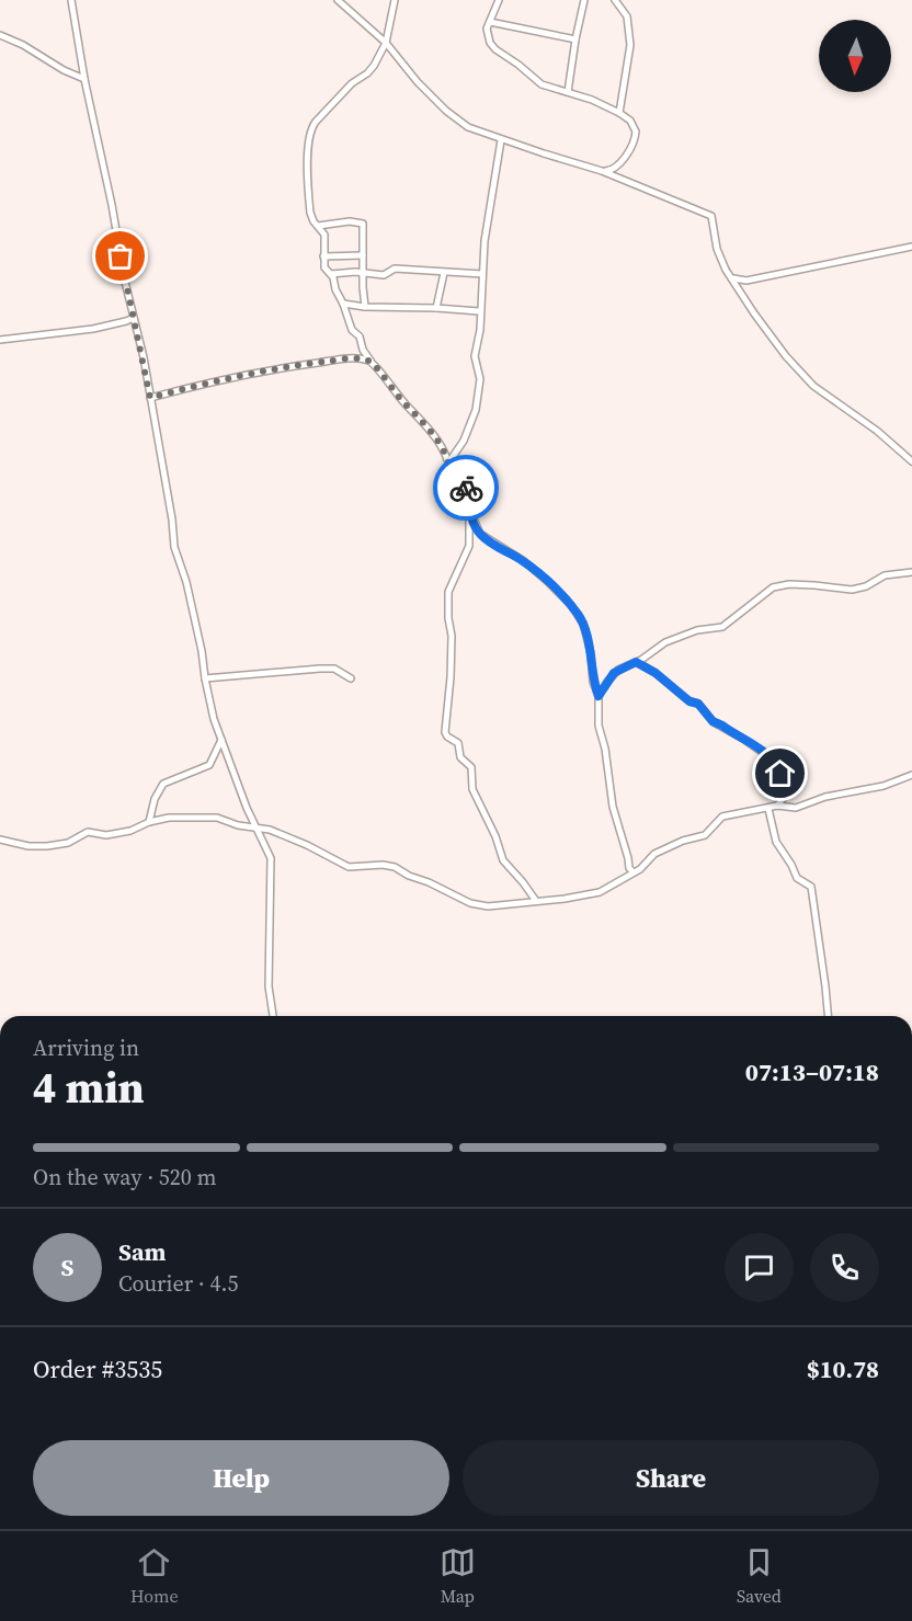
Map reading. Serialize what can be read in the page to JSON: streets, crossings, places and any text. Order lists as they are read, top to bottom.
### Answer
{
  "north": "bottom",
  "page": {
    "heading": ["4 min", "Arriving in", "07:13–07:18"],
    "panel": [
      "Sam",
      "Courier · 4.5",
      "Order #3535",
      "$10.78"
    ],
    "bar": "On the way · 520 m",
    "round": "S",
    "buttons": ["Help", "Share"],
    "tabs": ["Home", "Map", "Saved"]
  }
}
